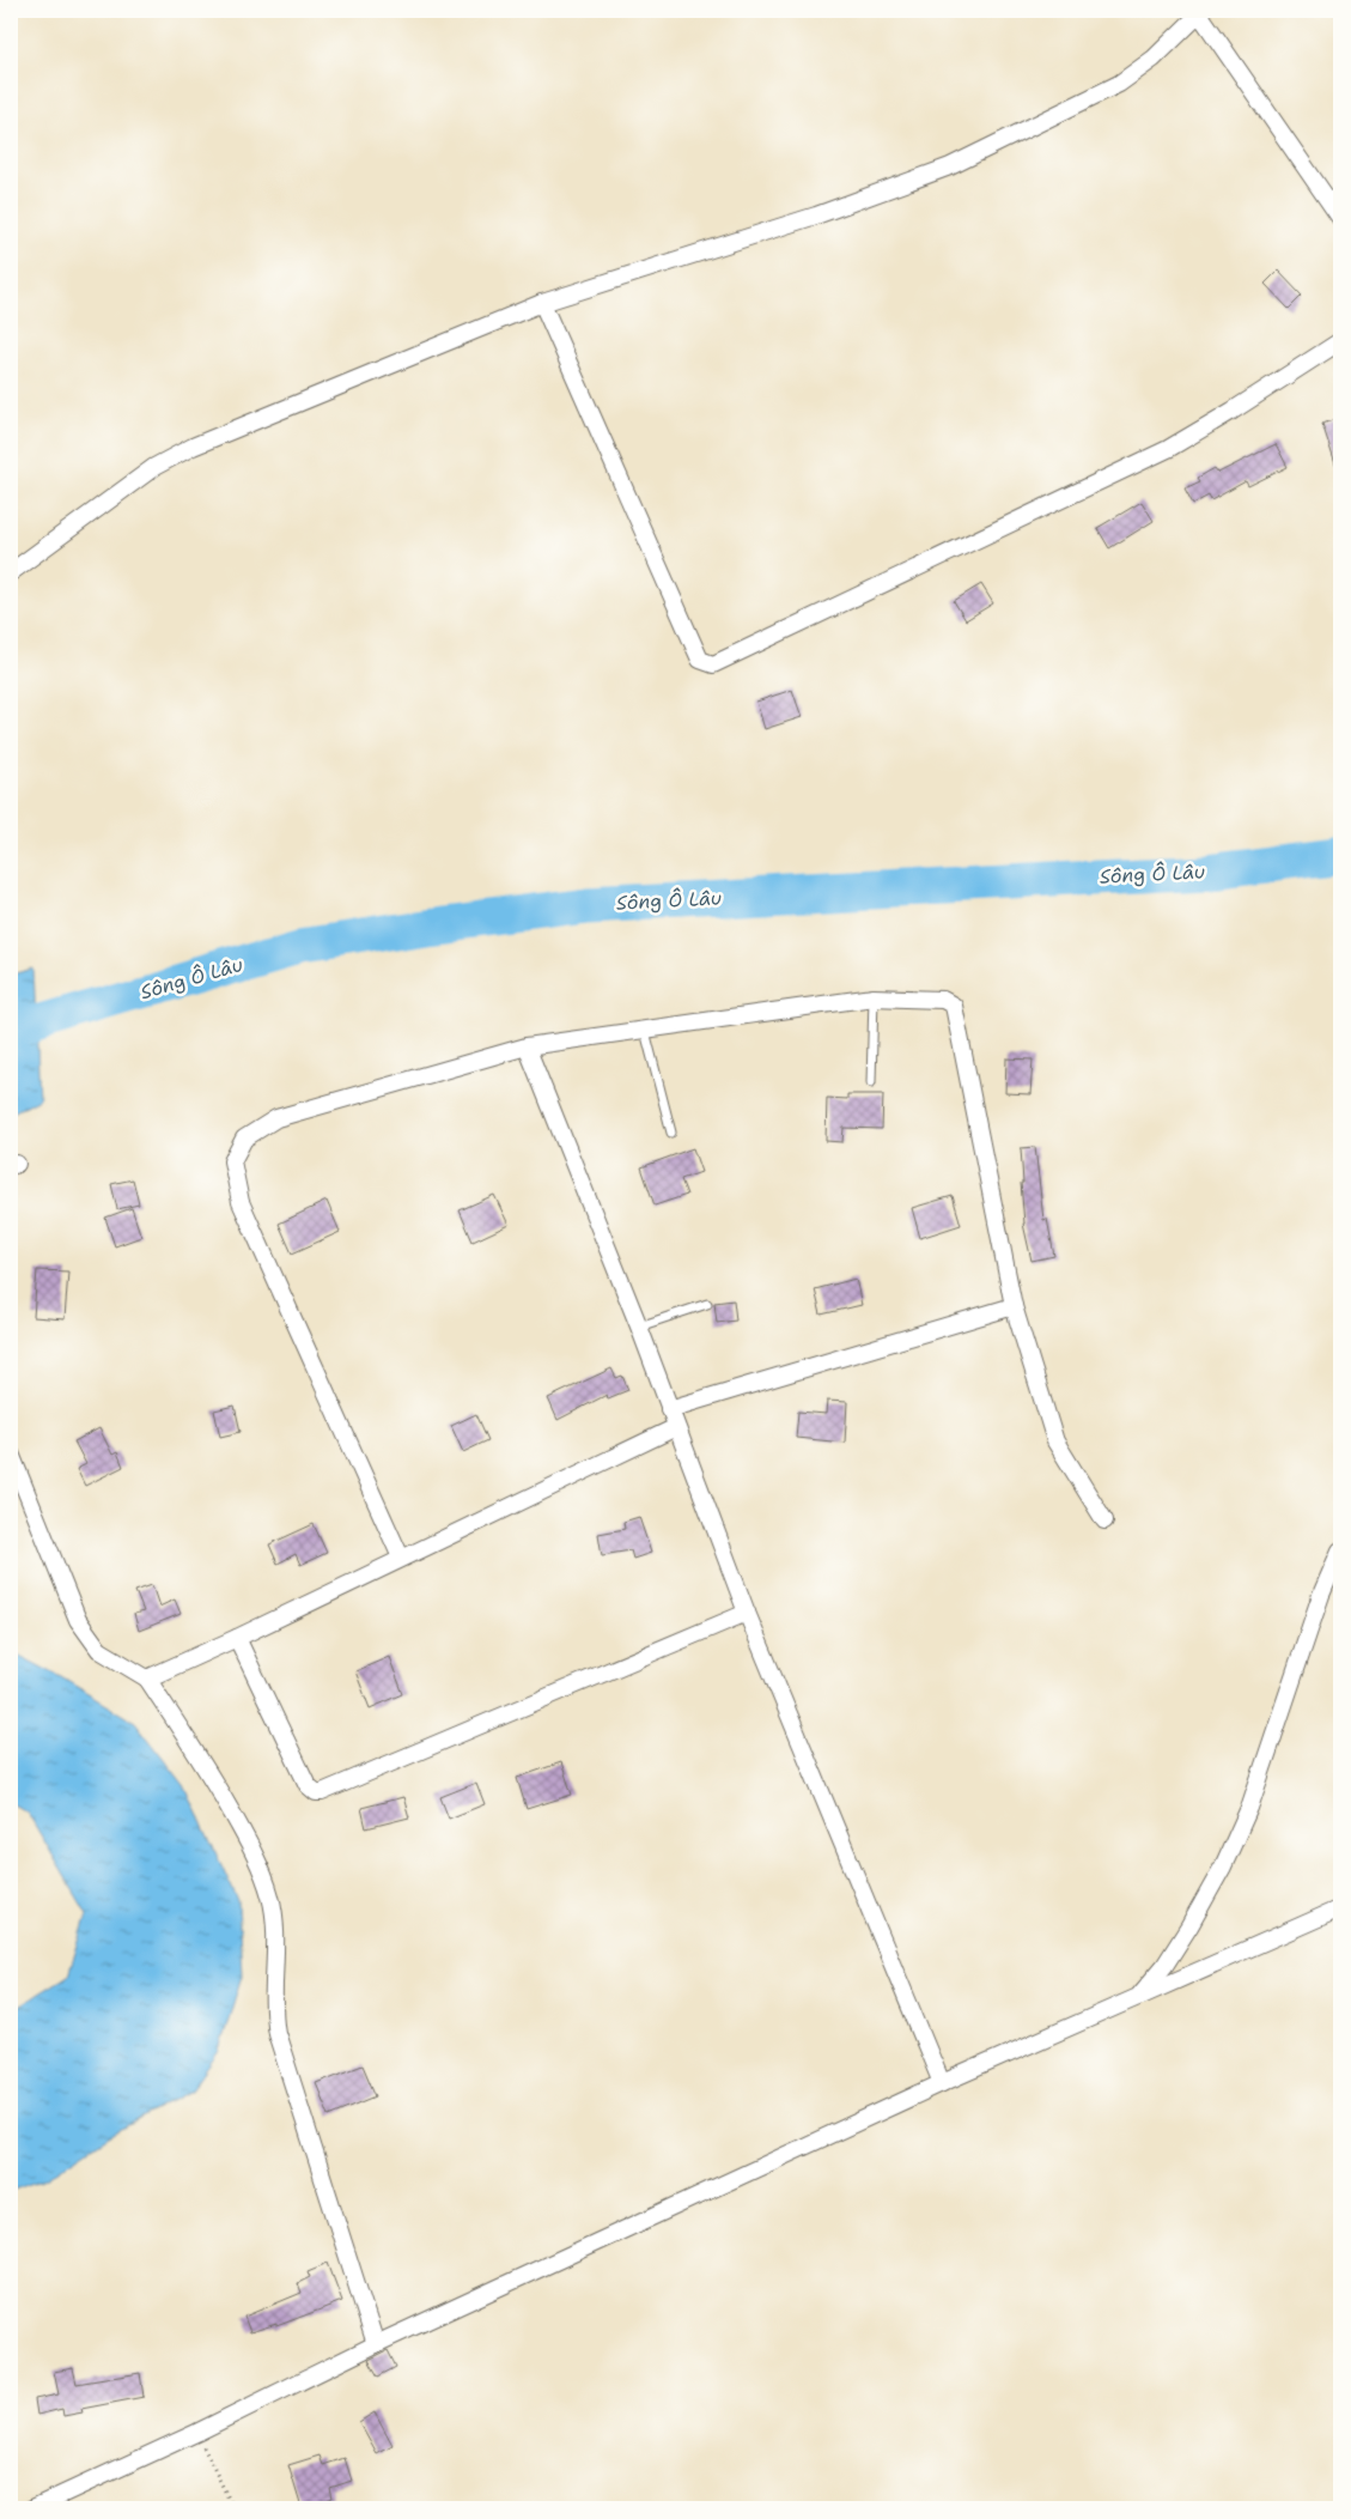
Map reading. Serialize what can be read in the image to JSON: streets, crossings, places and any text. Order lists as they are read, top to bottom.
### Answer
{
  "water": ["Sông Ô Lâu"]
}
